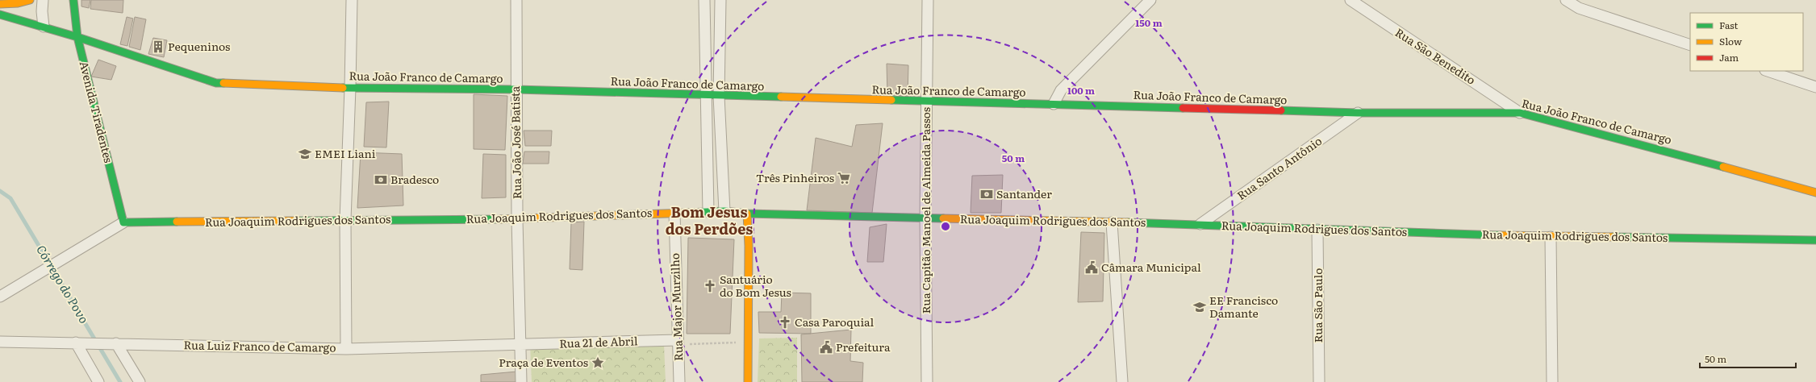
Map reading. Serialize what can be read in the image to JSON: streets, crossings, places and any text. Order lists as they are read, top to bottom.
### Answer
{
  "streets": {
    "street": [
      "Rua São Benedito",
      "Rua João Franco de Camargo",
      "Avenida Tiradentes",
      "Rua João José Batista",
      "Rua Santo Antônio",
      "Rua Capitão Manoel de Almeida Passos",
      "Rua Joaquim Rodrigues dos Santos",
      "Rua São Paulo",
      "Rua Major Murzilho",
      "Rua 21 de Abril",
      "Rua Luiz Franco de Camargo"
    ]
  },
  "crossings": [
    ["Rua São Benedito", "Rua João Franco de Camargo"],
    ["Rua João Franco de Camargo", "Avenida Tiradentes"],
    ["Rua João Franco de Camargo", "Rua João José Batista"],
    ["Rua João Franco de Camargo", "Rua Santo Antônio"],
    ["Rua João Franco de Camargo", "Rua Capitão Manoel de Almeida Passos"],
    ["Avenida Tiradentes", "Rua Joaquim Rodrigues dos Santos"],
    ["Rua João José Batista", "Rua Joaquim Rodrigues dos Santos"],
    ["Rua João José Batista", "Rua 21 de Abril"],
    ["Rua João José Batista", "Rua Luiz Franco de Camargo"],
    ["Rua Santo Antônio", "Rua Joaquim Rodrigues dos Santos"],
    ["Rua Capitão Manoel de Almeida Passos", "Rua Joaquim Rodrigues dos Santos"],
    ["Rua Joaquim Rodrigues dos Santos", "Rua São Paulo"],
    ["Rua Joaquim Rodrigues dos Santos", "Rua Major Murzilho"],
    ["Rua Major Murzilho", "Rua 21 de Abril"],
    ["Rua 21 de Abril", "Rua Luiz Franco de Camargo"]
  ],
  "districts": ["Bom Jesus dos Perdões"],
  "water": ["Córrego do Povo"],
  "places": {
    "building": ["Pequeninos"],
    "school or university": ["EMEI Liani", "EE Francisco Damante"],
    "supermarket": ["Três Pinheiros"],
    "bank": ["Bradesco", "Santander"],
    "public building": ["Câmara Municipal", "Prefeitura"],
    "church": ["Santuário do Bom Jesus", "Casa Paroquial"],
    "place": ["Praça de Eventos"]
  },
  "legend": ["Fast", "Slow", "Jam"],
  "scale_bar": "50 m",
  "rings": ["150 m", "100 m", "50 m"]
}
